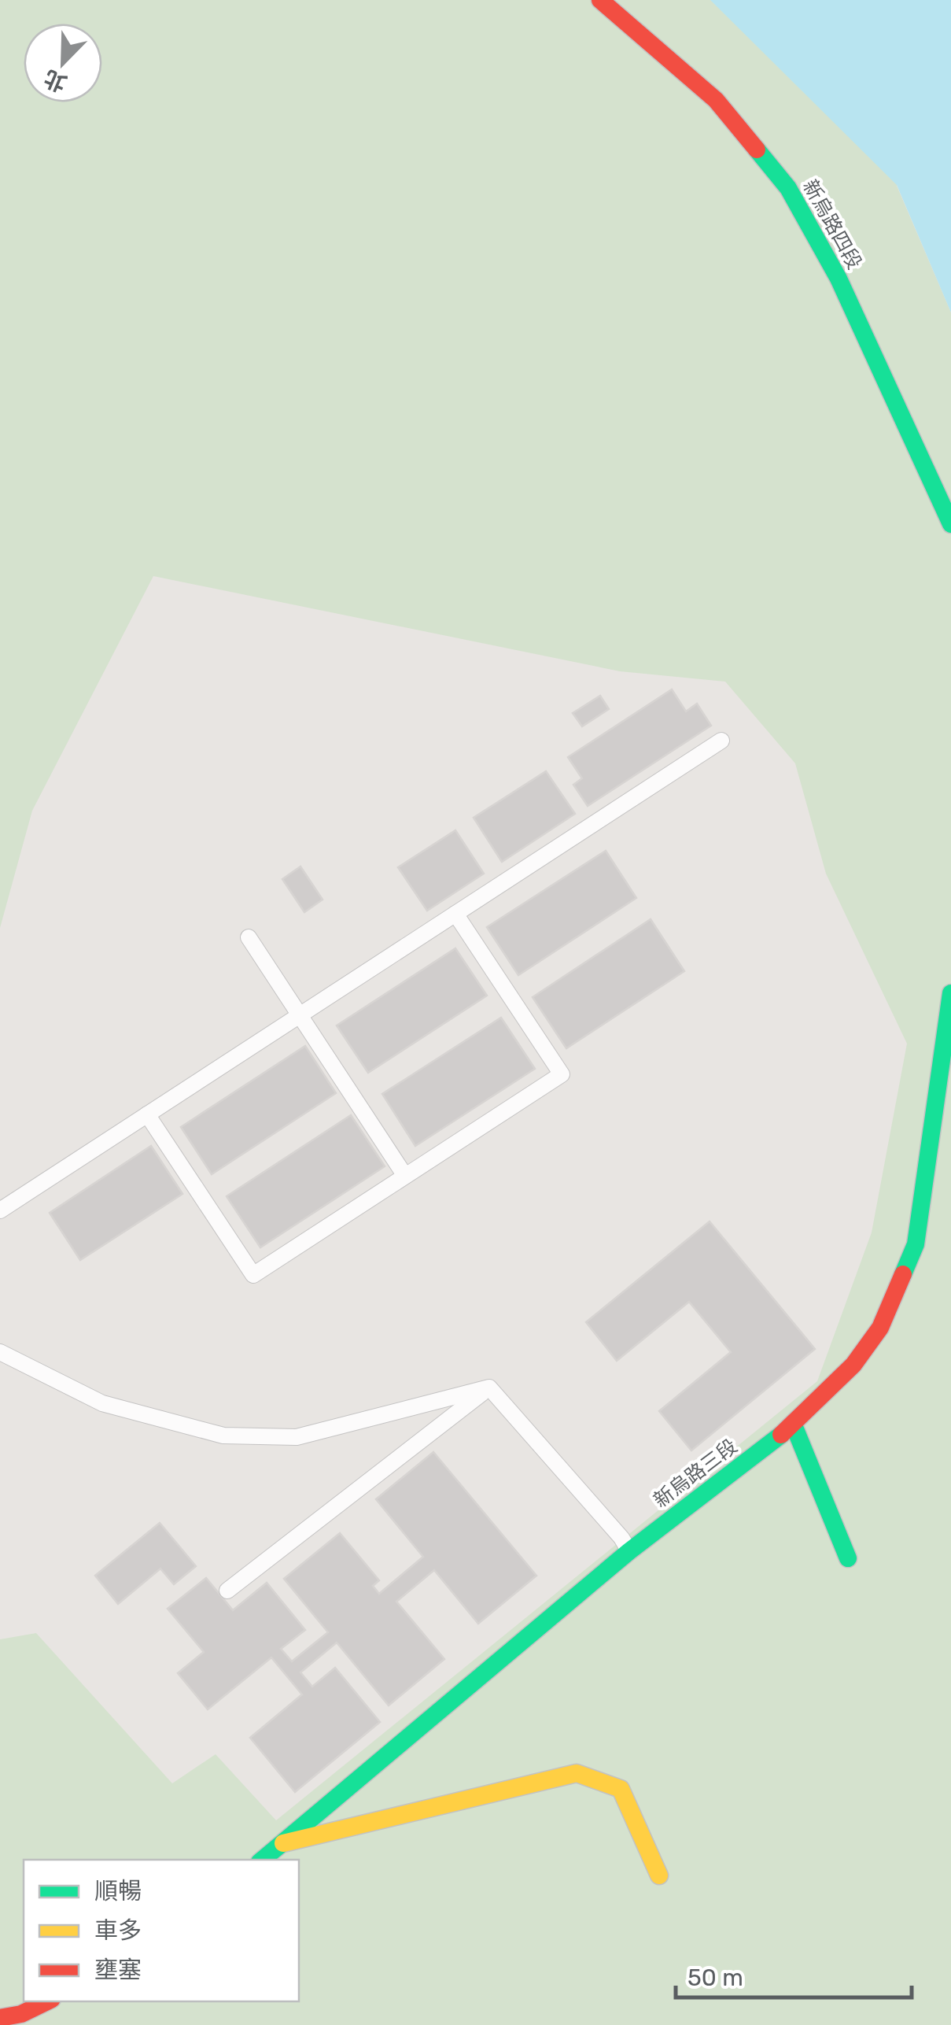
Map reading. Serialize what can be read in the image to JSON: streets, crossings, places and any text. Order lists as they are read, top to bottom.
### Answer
{
  "streets": {
    "main road": ["新烏路四段", "新烏路三段"]
  },
  "legend": ["順暢", "車多", "壅塞"],
  "scale_bar": "50 m",
  "north": "bottom left"
}
